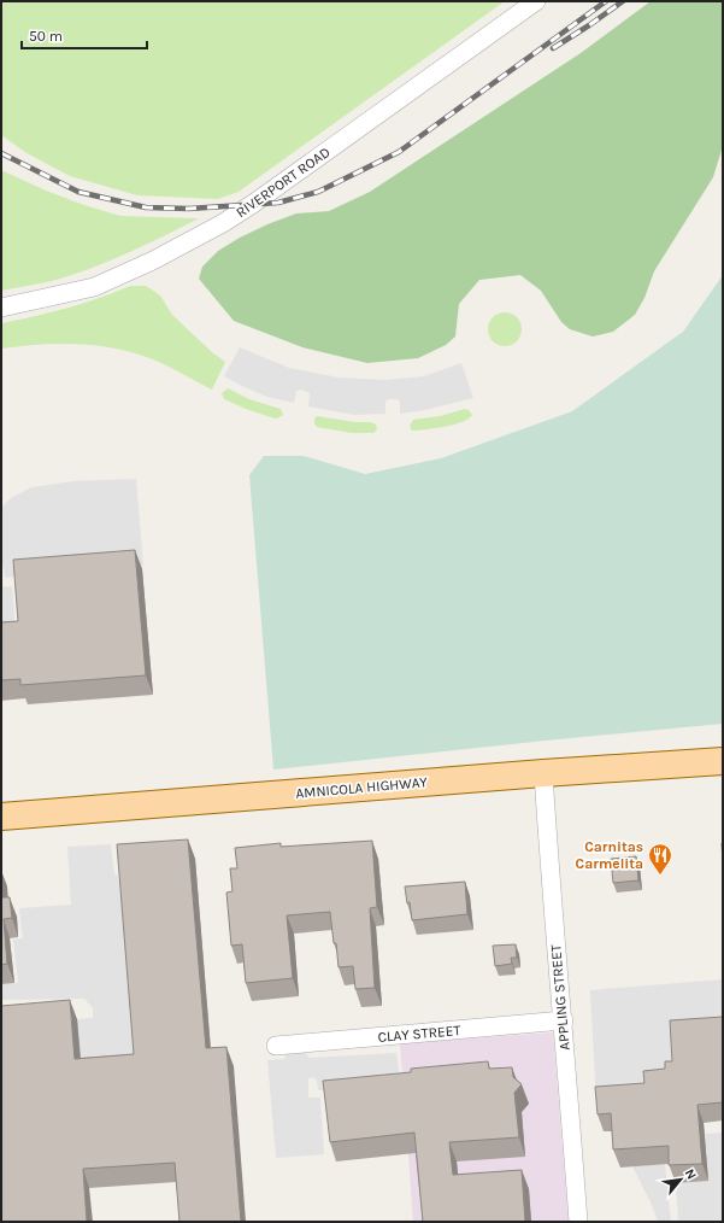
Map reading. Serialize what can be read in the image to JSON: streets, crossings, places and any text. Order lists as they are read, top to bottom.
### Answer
{
  "streets": {
    "main road": ["AMNICOLA HIGHWAY"],
    "street": ["RIVERPORT ROAD", "APPLING STREET", "CLAY STREET"]
  },
  "crossings": [
    ["AMNICOLA HIGHWAY", "APPLING STREET"],
    ["APPLING STREET", "CLAY STREET"]
  ],
  "places": {
    "restaurant": ["Carnitas Carmelita"]
  },
  "scale_bar": "50 m",
  "north": "top right"
}
